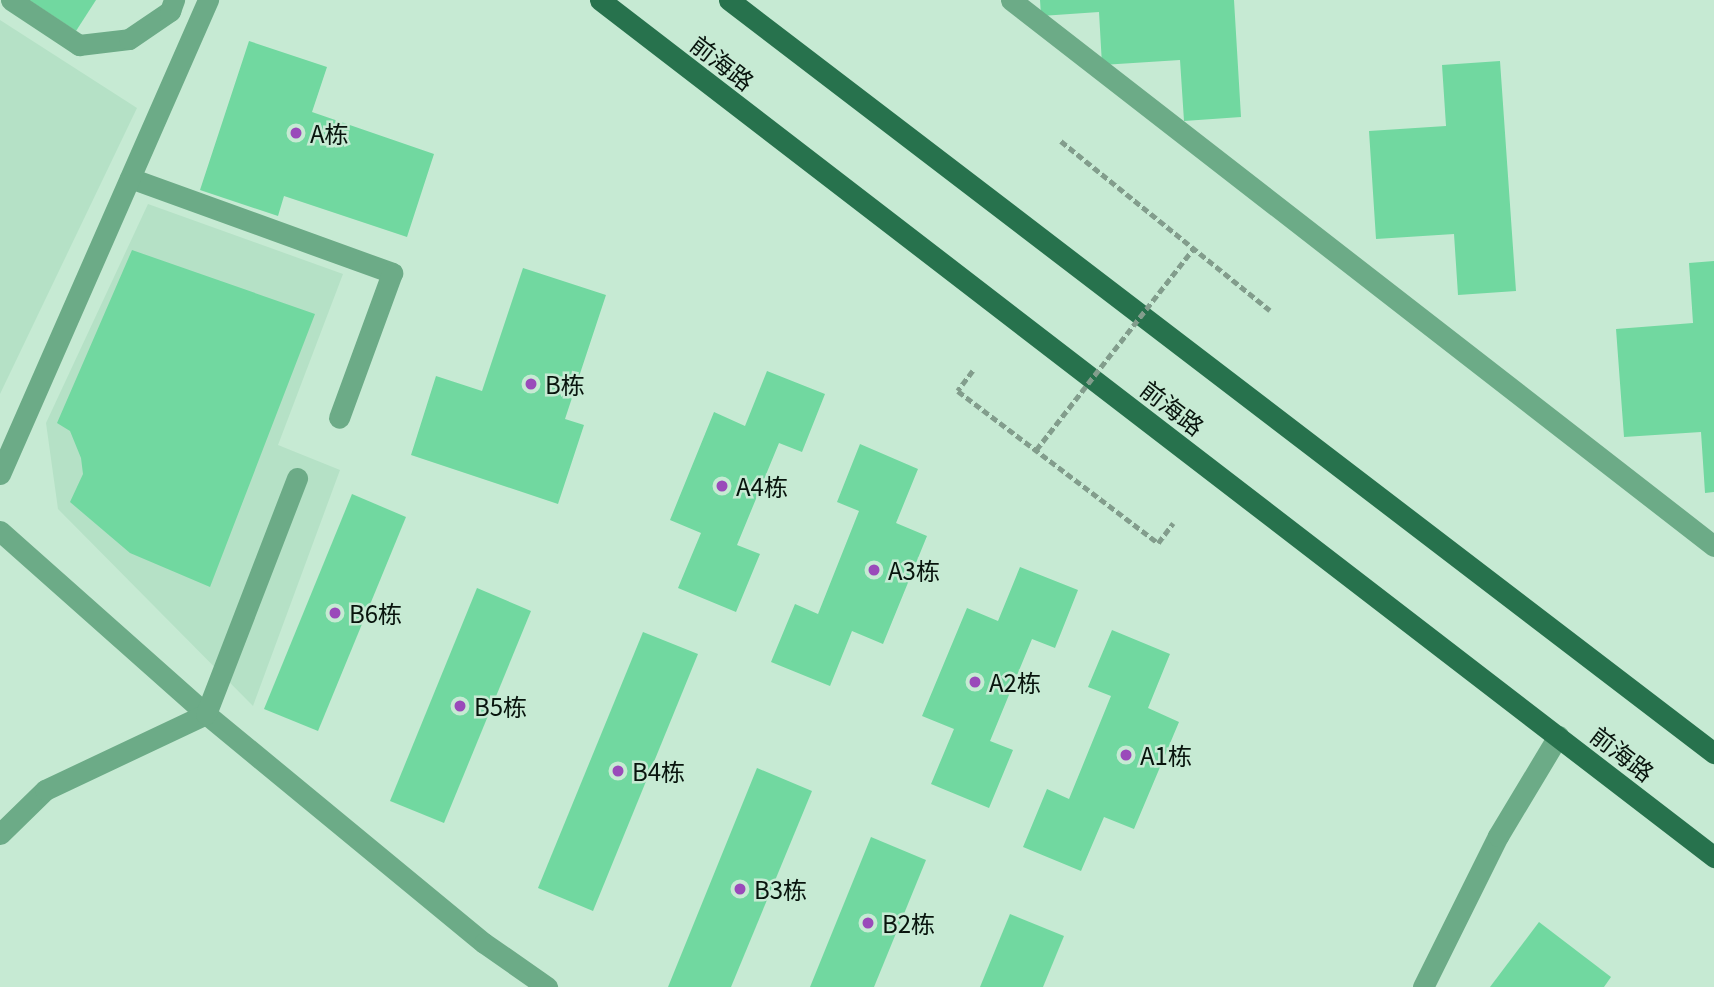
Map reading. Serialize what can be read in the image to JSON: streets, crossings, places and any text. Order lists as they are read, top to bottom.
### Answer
{
  "streets": {
    "main road": ["前海路"]
  },
  "places": [
    "A栋",
    "B栋",
    "A4栋",
    "A3栋",
    "B6栋",
    "A2栋",
    "B5栋",
    "A1栋",
    "B4栋",
    "B3栋",
    "B2栋"
  ]
}
